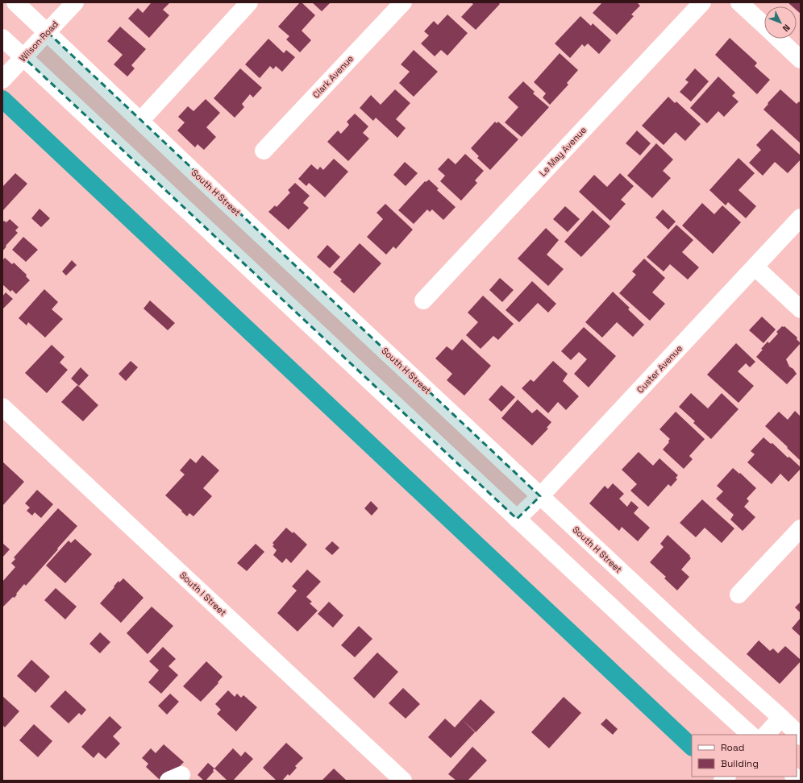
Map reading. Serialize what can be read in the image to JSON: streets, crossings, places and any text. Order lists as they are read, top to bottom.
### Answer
{
  "streets": {
    "street": [
      "Wilson Road",
      "Clark Avenue",
      "Le May Avenue",
      "South H Street",
      "Custer Avenue",
      "South I Street"
    ]
  },
  "crossings": [
    ["Wilson Road", "South H Street"],
    ["South H Street", "Custer Avenue"]
  ],
  "legend": ["Road", "Building"],
  "north": "bottom right"
}
